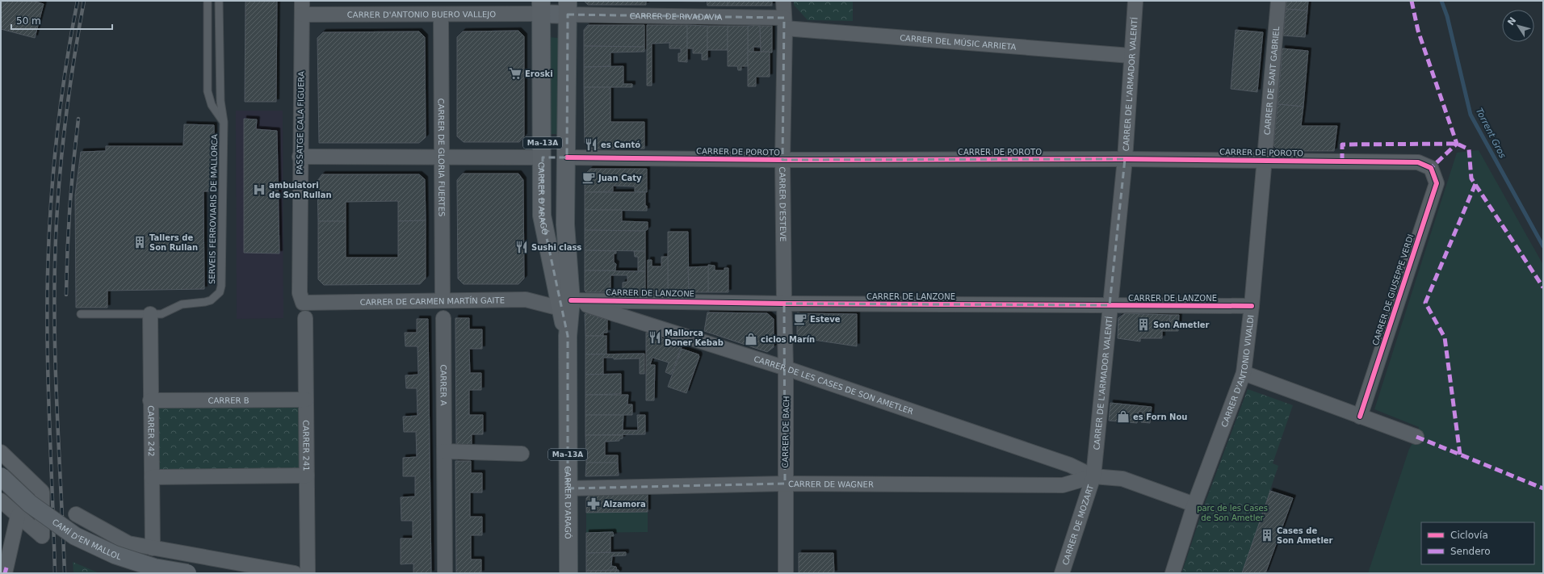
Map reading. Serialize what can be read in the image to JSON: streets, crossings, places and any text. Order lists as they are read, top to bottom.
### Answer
{
  "streets": {
    "main road": ["Ma-13A", "CARRER D'ARAGÓ"],
    "street": [
      "CARRER D'ANTONIO BUERO VALLEJO",
      "CARRER DE RIVADAVIA",
      "CARRER DEL MÚSIC ARRIETA",
      "CARRER DE SANT GABRIEL",
      "CARRER DE L'ARMADOR VALENTÍ",
      "PASSATGE CALA FIGUERA",
      "CARRER DE POROTO",
      "CARRER DE GLORIA FUERTES",
      "CARRER D'ESTEVE",
      "CARRER DE GIUSEPPE VERDI",
      "CARRER DE LANZONE",
      "CARRER DE CARMEN MARTÍN GAITE",
      "CARRER D'ANTONIO VIVALDI",
      "CARRER A",
      "CARRER DE LES CASES DE SON AMETLER",
      "CARRER B",
      "CARRER 242",
      "CARRER DE BACH",
      "CARRER 241",
      "CARRER DE WAGNER",
      "CARRER DE MOZART",
      "CAMÍ D'EN MALLOL"
    ],
    "lane": ["SERVEIS FERROVIARIS DE MALLORCA"]
  },
  "crossings": [
    ["CARRER D'ANTONIO BUERO VALLEJO", "PASSATGE CALA FIGUERA"],
    ["CARRER D'ANTONIO BUERO VALLEJO", "CARRER DE GLORIA FUERTES"],
    ["CARRER D'ANTONIO BUERO VALLEJO", "CARRER D'ARAGÓ"],
    ["CARRER DE RIVADAVIA", "CARRER DEL MÚSIC ARRIETA"],
    ["CARRER DE RIVADAVIA", "CARRER D'ARAGÓ"],
    ["CARRER DE RIVADAVIA", "CARRER D'ESTEVE"],
    ["CARRER DEL MÚSIC ARRIETA", "CARRER DE L'ARMADOR VALENTÍ"],
    ["CARRER DEL MÚSIC ARRIETA", "CARRER D'ESTEVE"],
    ["CARRER DE SANT GABRIEL", "CARRER DE POROTO"],
    ["CARRER DE SANT GABRIEL", "CARRER D'ANTONIO VIVALDI"],
    ["CARRER DE L'ARMADOR VALENTÍ", "CARRER DE POROTO"],
    ["CARRER DE L'ARMADOR VALENTÍ", "CARRER DE LANZONE"],
    ["CARRER DE L'ARMADOR VALENTÍ", "CARRER DE LES CASES DE SON AMETLER"],
    ["CARRER DE L'ARMADOR VALENTÍ", "CARRER DE WAGNER"],
    ["CARRER DE L'ARMADOR VALENTÍ", "CARRER DE MOZART"],
    ["PASSATGE CALA FIGUERA", "CARRER DE CARMEN MARTÍN GAITE"],
    ["CARRER DE POROTO", "CARRER D'ARAGÓ"],
    ["CARRER DE POROTO", "CARRER D'ESTEVE"],
    ["CARRER DE POROTO", "CARRER DE GIUSEPPE VERDI"],
    ["CARRER DE POROTO", "CARRER D'ANTONIO VIVALDI"],
    ["CARRER DE GLORIA FUERTES", "CARRER DE CARMEN MARTÍN GAITE"],
    ["CARRER D'ARAGÓ", "CARRER DE LANZONE"],
    ["CARRER D'ARAGÓ", "CARRER DE CARMEN MARTÍN GAITE"],
    ["CARRER D'ARAGÓ", "CARRER DE LES CASES DE SON AMETLER"],
    ["CARRER D'ARAGÓ", "CARRER DE WAGNER"],
    ["CARRER D'ESTEVE", "CARRER DE LANZONE"],
    ["CARRER D'ESTEVE", "CARRER DE LES CASES DE SON AMETLER"],
    ["CARRER D'ESTEVE", "CARRER DE BACH"],
    ["SERVEIS FERROVIARIS DE MALLORCA", "CARRER 242"],
    ["CARRER DE LANZONE", "CARRER DE CARMEN MARTÍN GAITE"],
    ["CARRER DE LANZONE", "CARRER D'ANTONIO VIVALDI"],
    ["CARRER DE LANZONE", "CARRER DE LES CASES DE SON AMETLER"],
    ["CARRER DE CARMEN MARTÍN GAITE", "CARRER DE LES CASES DE SON AMETLER"],
    ["CARRER DE LES CASES DE SON AMETLER", "CARRER DE BACH"],
    ["CARRER DE LES CASES DE SON AMETLER", "CARRER DE WAGNER"],
    ["CARRER DE LES CASES DE SON AMETLER", "CARRER DE MOZART"],
    ["CARRER B", "CARRER 242"],
    ["CARRER B", "CARRER 241"],
    ["CARRER DE BACH", "CARRER DE WAGNER"],
    ["CARRER DE WAGNER", "CARRER DE MOZART"]
  ],
  "water": ["Torrent Gros"],
  "parks": ["parc de les Cases de Son Ametler"],
  "places": {
    "supermarket": ["Eroski"],
    "restaurant": ["es Cantó", "Sushi class", "Mallorca Doner Kebab"],
    "cafe": ["Juan Caty", "Esteve"],
    "hospital": ["ambulatori de Son Rullan"],
    "building": ["Tallers de Son Rullan", "Son Ametler", "Cases de Son Ametler"],
    "shop": ["ciclos Marín", "es Forn Nou"],
    "pharmacy": ["Alzamora"]
  },
  "legend": ["Ciclovía", "Sendero"],
  "scale_bar": "50 m",
  "north": "top left"
}
